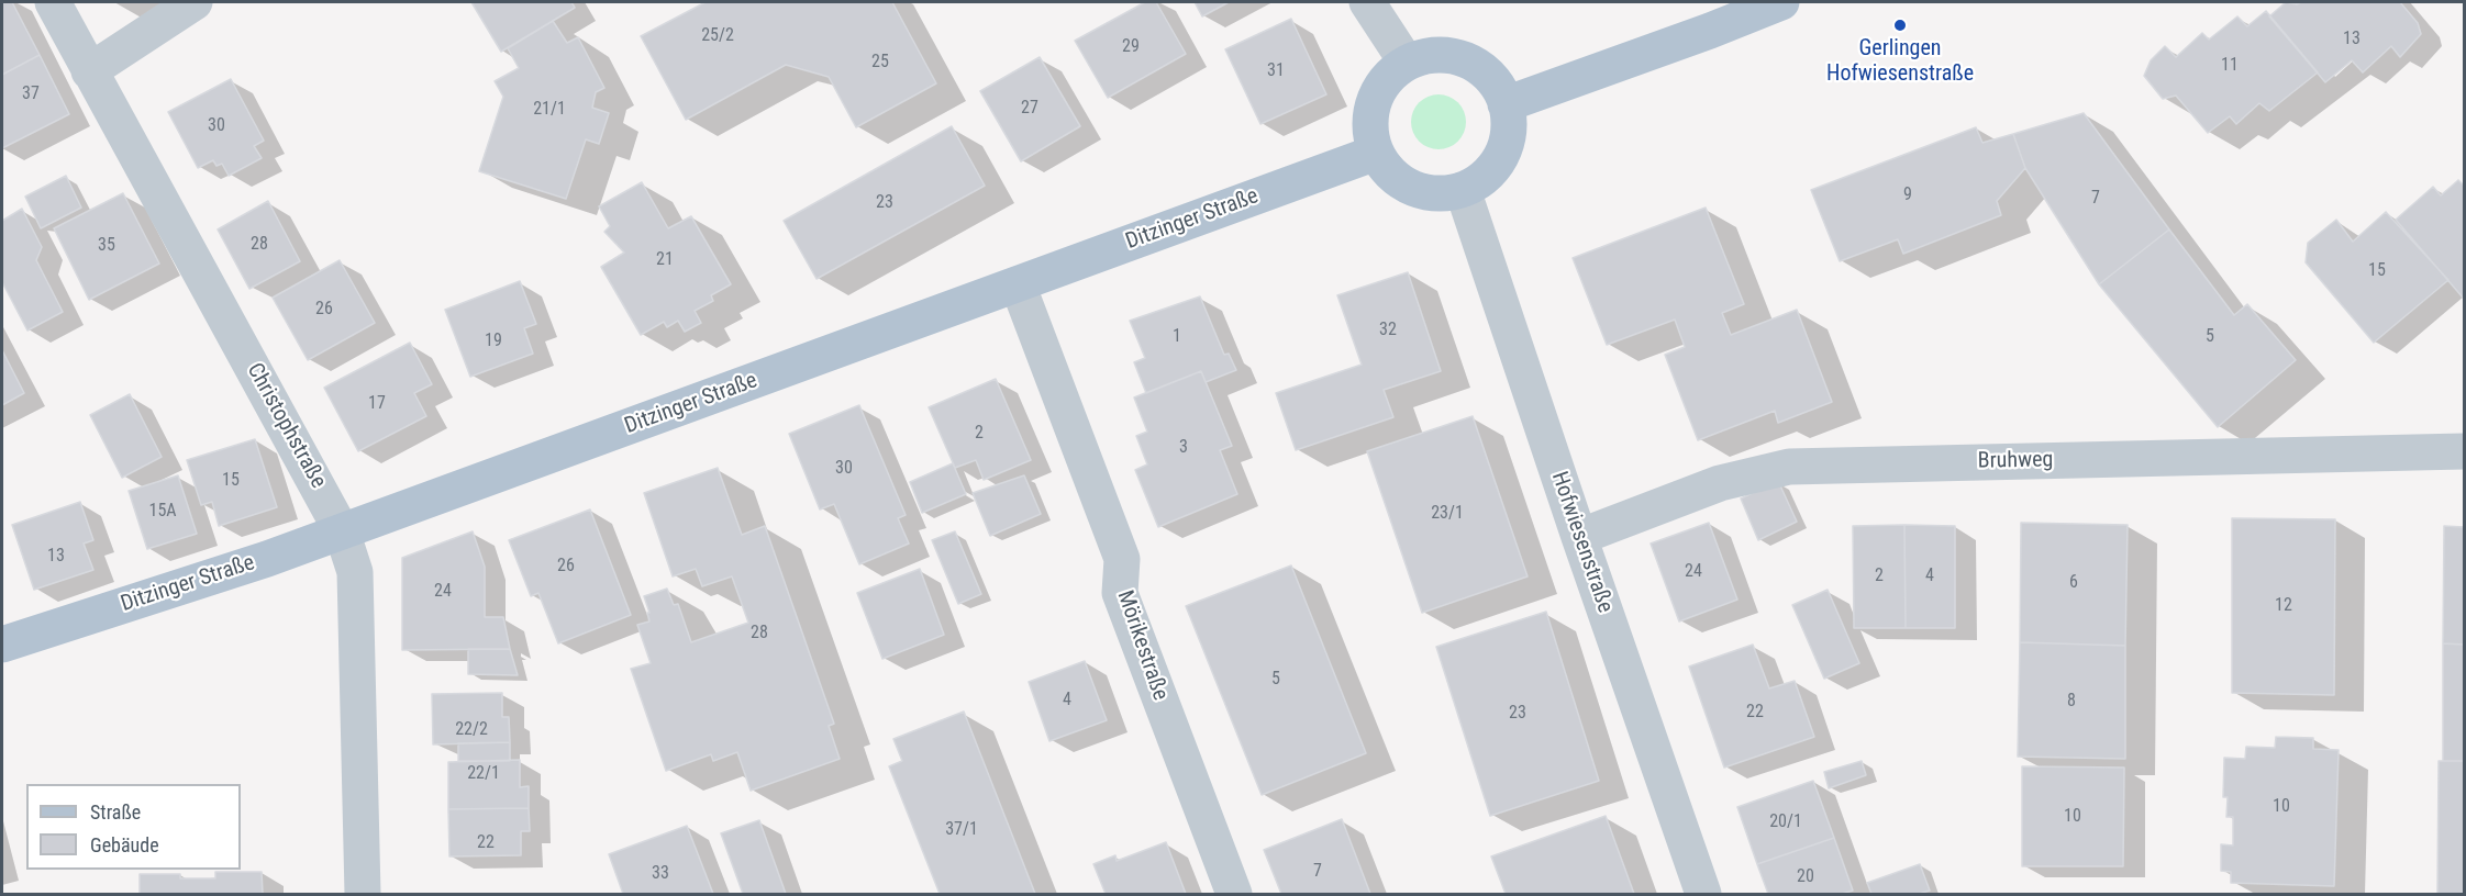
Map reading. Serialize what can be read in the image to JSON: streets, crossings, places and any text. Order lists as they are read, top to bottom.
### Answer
{
  "streets": {
    "main road": ["Ditzinger Straße"],
    "street": [
      "Christophstraße",
      "Bruhweg",
      "Hofwiesenstraße",
      "Mörikestraße"
    ]
  },
  "crossings": [
    ["Ditzinger Straße", "Christophstraße"],
    ["Ditzinger Straße", "Hofwiesenstraße"],
    ["Ditzinger Straße", "Mörikestraße"],
    ["Bruhweg", "Hofwiesenstraße"]
  ],
  "places": ["Gerlingen Hofwiesenstraße"],
  "house_numbers": [
    "25/2",
    "13",
    "29",
    "25",
    "11",
    "31",
    "37",
    "27",
    "21/1",
    "30",
    "9",
    "7",
    "23",
    "28",
    "35",
    "21",
    "15",
    "26",
    "32",
    "1",
    "5",
    "19",
    "17",
    "2",
    "3",
    "30",
    "15",
    "15A",
    "23/1",
    "13",
    "26",
    "24",
    "2",
    "4",
    "6",
    "24",
    "12",
    "28",
    "5",
    "4",
    "8",
    "22",
    "23",
    "22/2",
    "22/1",
    "10",
    "10",
    "20/1",
    "37/1",
    "22",
    "7",
    "33",
    "20"
  ],
  "legend": ["Straße", "Gebäude"]
}
